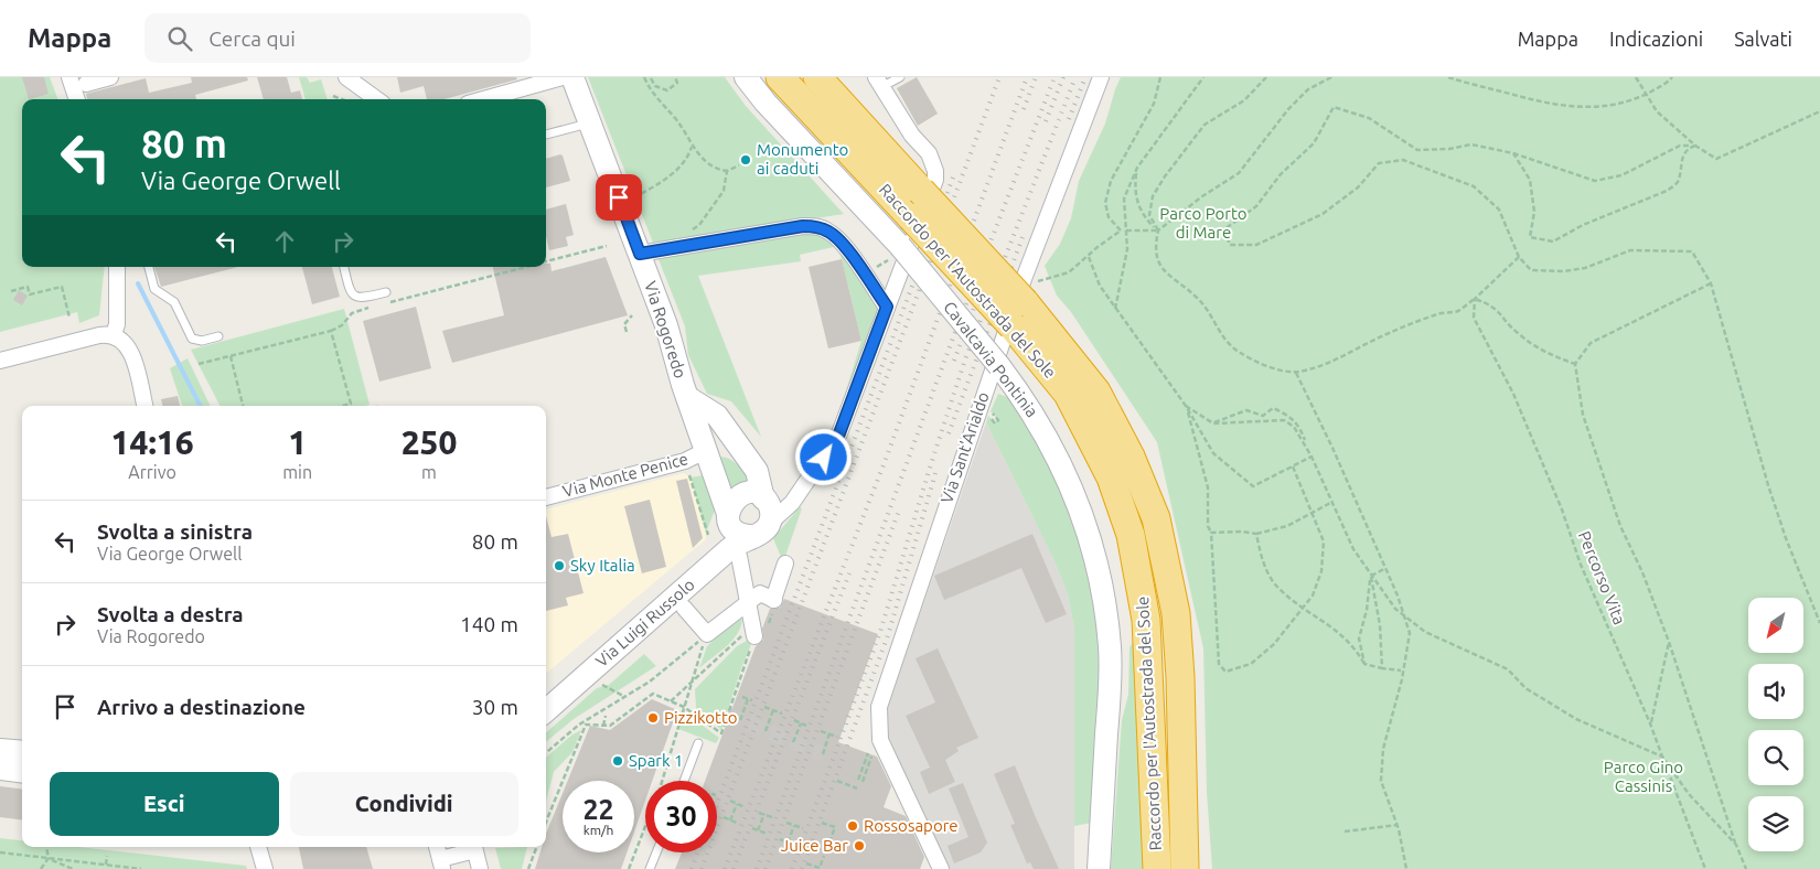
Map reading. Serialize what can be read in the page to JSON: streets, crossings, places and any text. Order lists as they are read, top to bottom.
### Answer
{
  "streets": {
    "highway": ["Raccordo per l'Autostrada del Sole"],
    "street": [
      "Via Rogoredo",
      "Cavalcavia Pontinia",
      "Via Sant'Arialdo",
      "Via Monte Penice",
      "Via Luigi Russolo"
    ],
    "path": ["Percorso Vita"]
  },
  "crossings": [
    ["Raccordo per l'Autostrada del Sole", "Via Sant'Arialdo"],
    ["Via Rogoredo", "Via Monte Penice"],
    ["Via Rogoredo", "Via Luigi Russolo"]
  ],
  "parks": ["Parco Porto di Mare", "Parco Gino Cassinis"],
  "places": [
    "Monumento ai caduti",
    "Sky Italia",
    "Pizzikotto",
    "Spark 1",
    "Rossosapore",
    "Juice Bar"
  ],
  "north": "bottom left",
  "page": {
    "header": "Mappa",
    "search": "Cerca qui",
    "nav": ["Mappa", "Indicazioni", "Salvati"],
    "turn": ["80 m", "Via George Orwell"],
    "eta": [
      "14:16",
      "Arrivo",
      "1",
      "min",
      "250",
      "m"
    ],
    "list": [
      {
        "name": "Svolta a sinistra",
        "note": "Via George Orwell",
        "value": "80 m"
      },
      {
        "name": "Svolta a destra",
        "note": "Via Rogoredo",
        "value": "140 m"
      },
      {
        "name": "Arrivo a destinazione",
        "value": "30 m"
      }
    ],
    "buttons": ["Esci", "Condividi"],
    "speed": "22 km/h",
    "limit": "30"
  }
}
